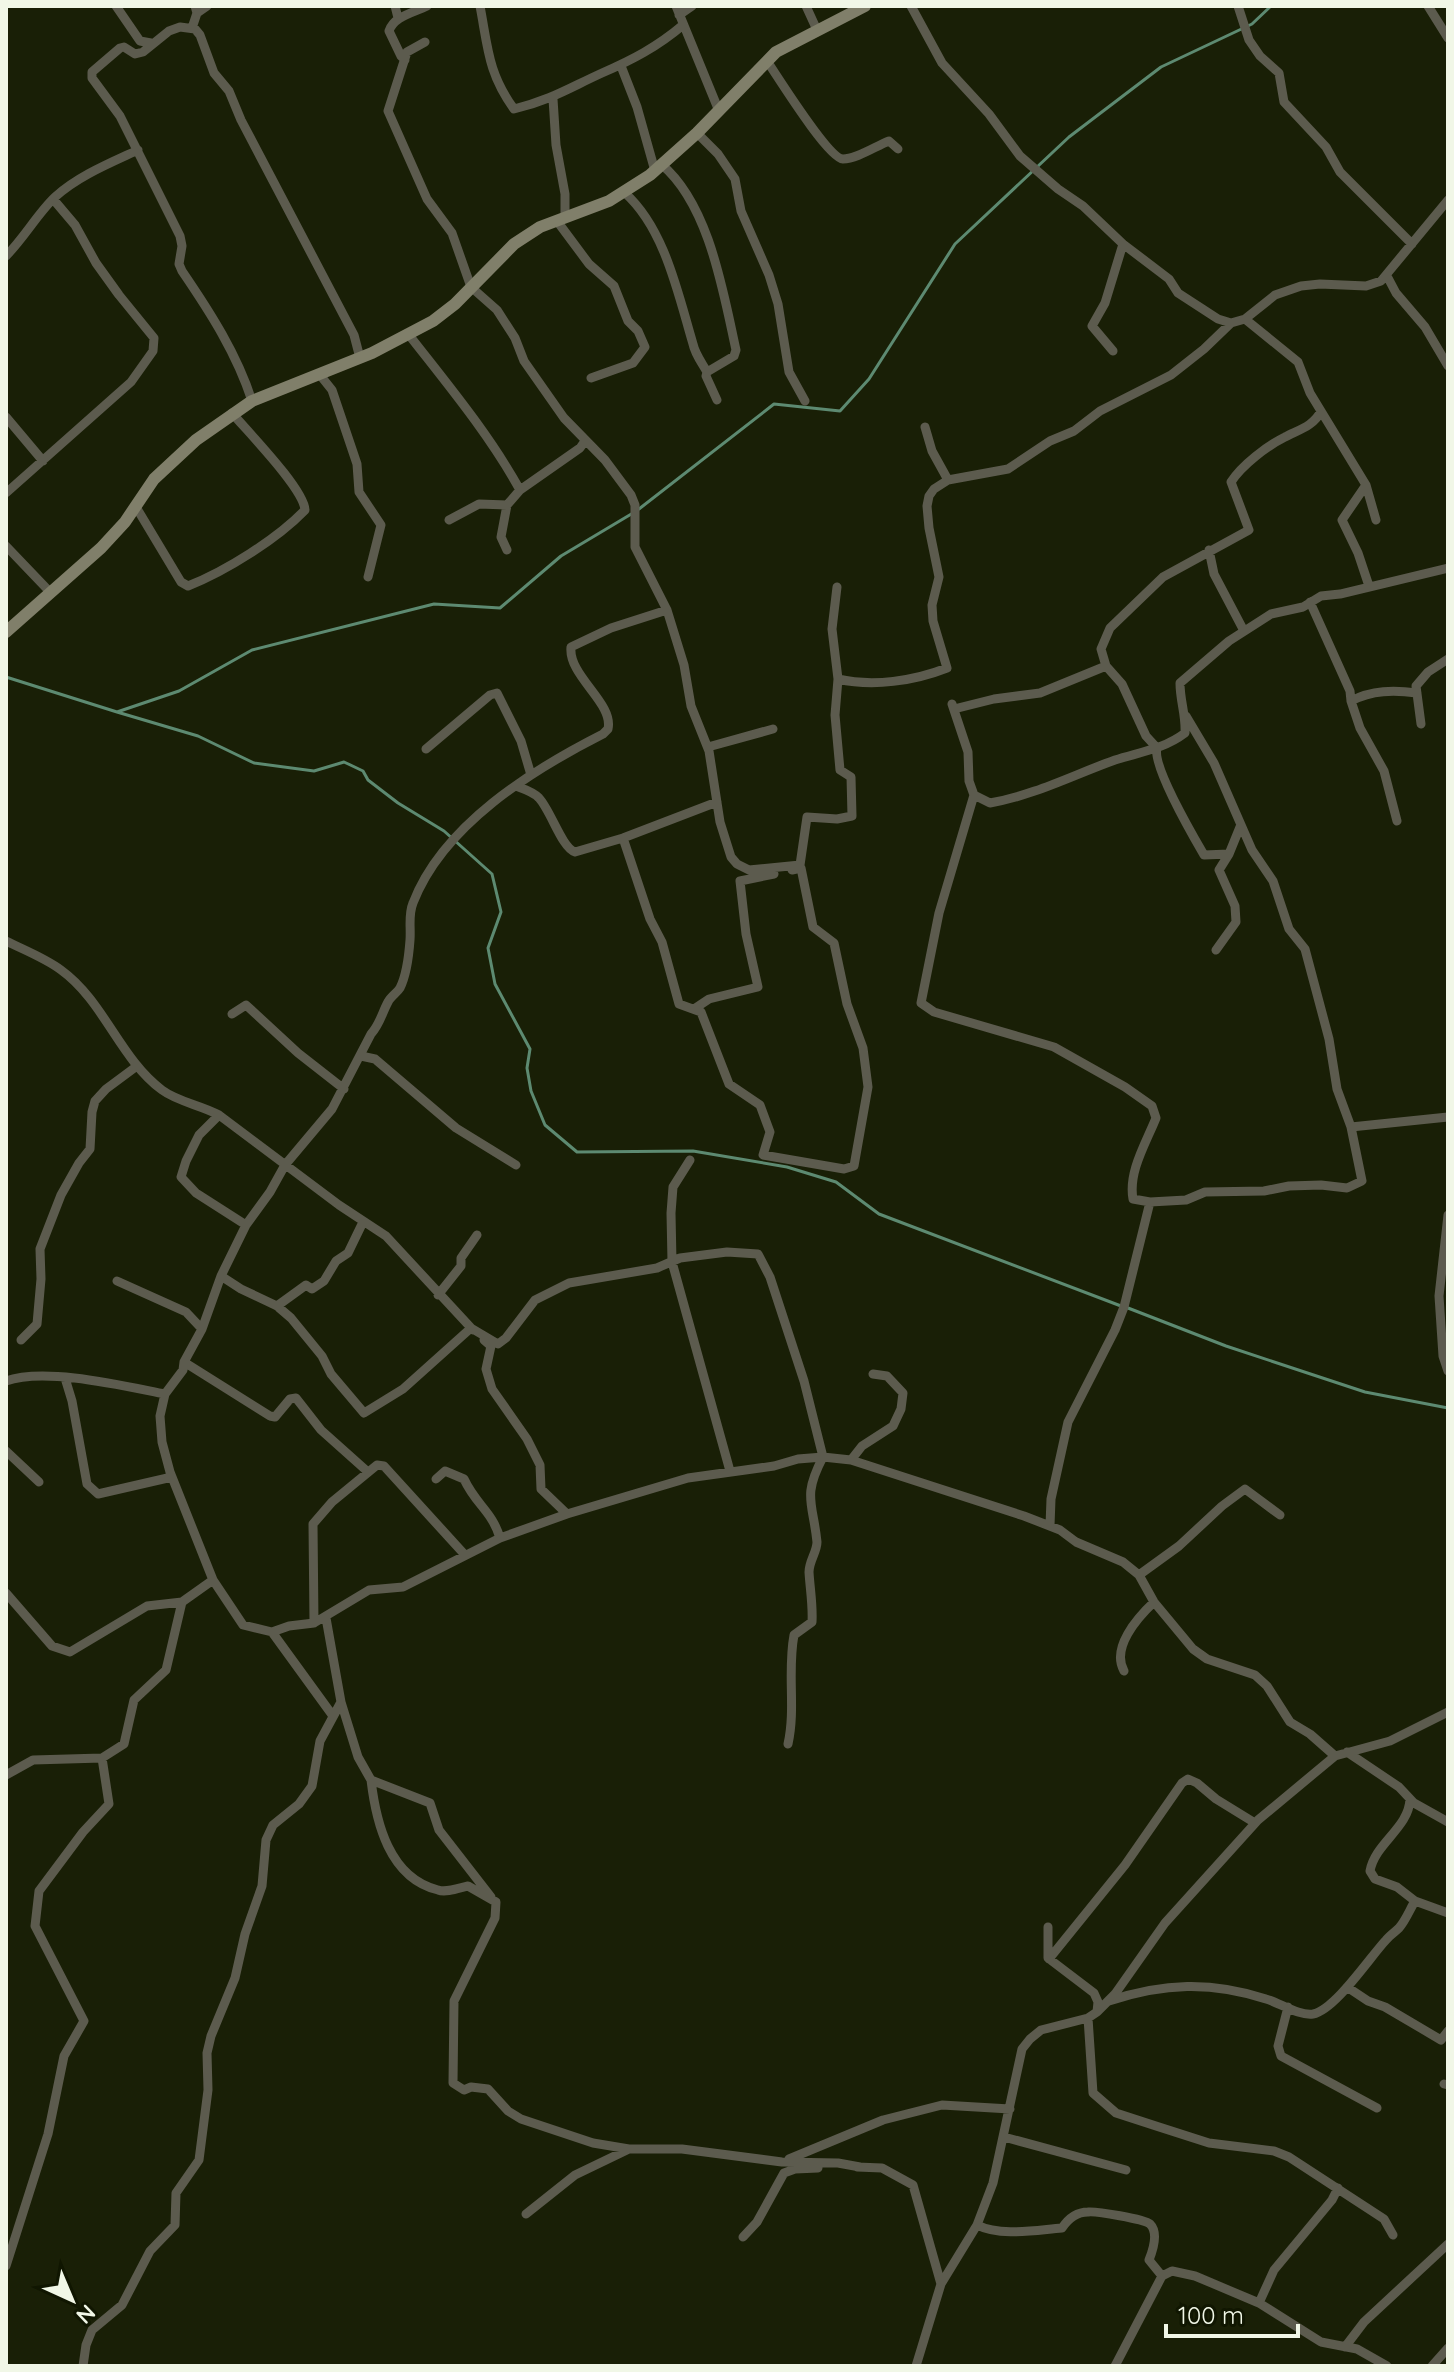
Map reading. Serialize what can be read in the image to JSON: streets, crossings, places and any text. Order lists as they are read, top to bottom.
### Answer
{
  "scale_bar": "100 m",
  "north": "bottom right"
}
